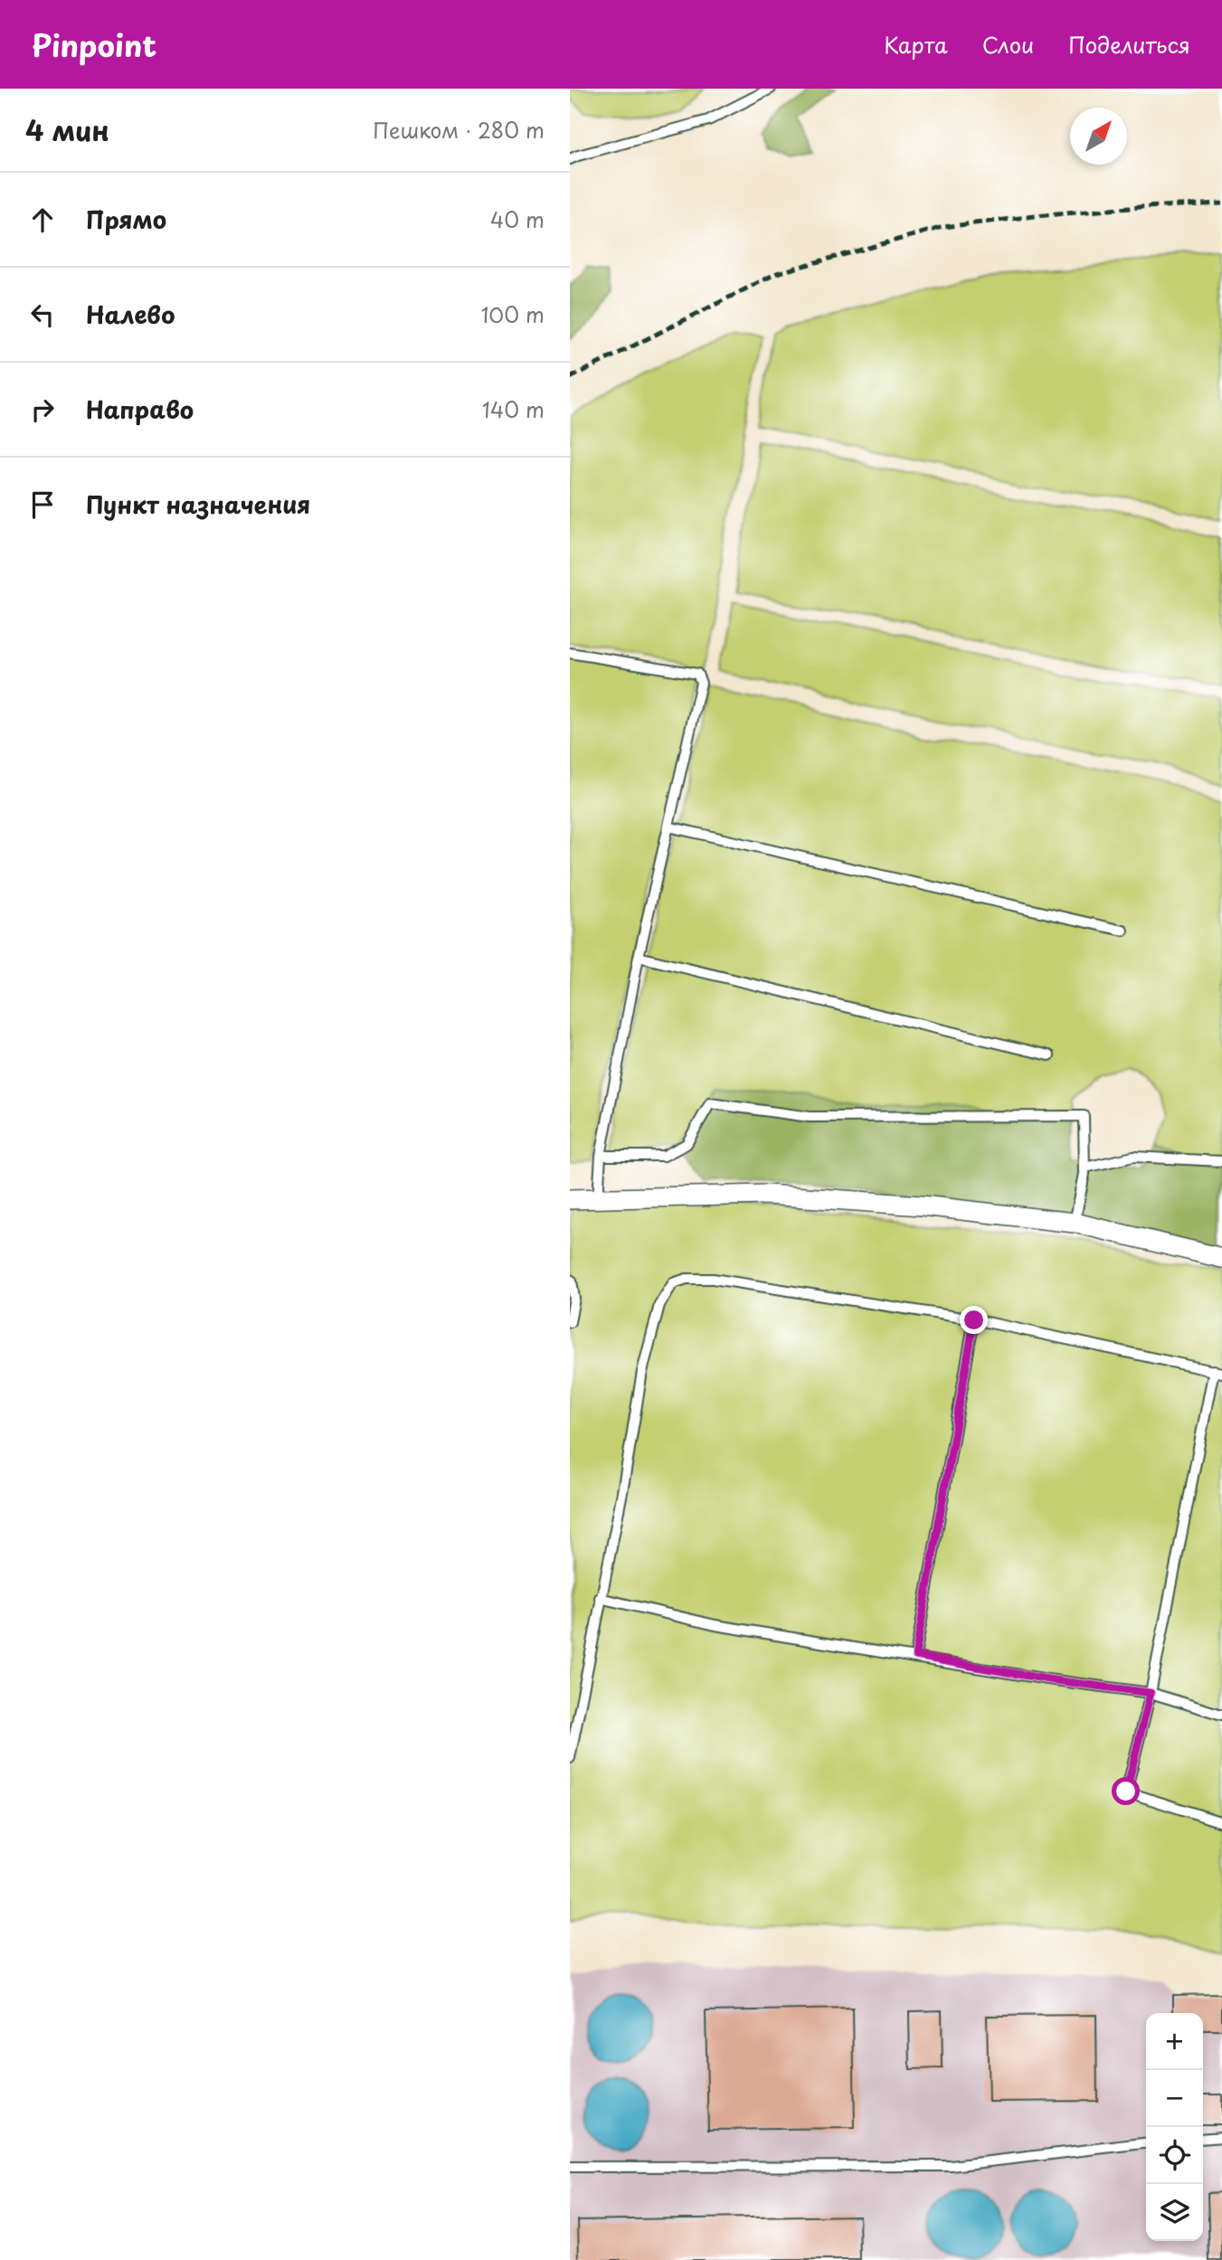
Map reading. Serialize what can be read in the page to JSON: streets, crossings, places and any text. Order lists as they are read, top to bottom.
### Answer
{
  "north": "top right",
  "page": {
    "header": "Pinpoint",
    "nav": ["Карта", "Слои", "Поделиться"],
    "heading": ["4 мин", "Пешком · 280 m"],
    "list": [
      ["Прямо", "40 m"],
      ["Налево", "100 m"],
      ["Направо", "140 m"],
      "Пункт назначения"
    ],
    "map_buttons": ["+", "−"]
  }
}
